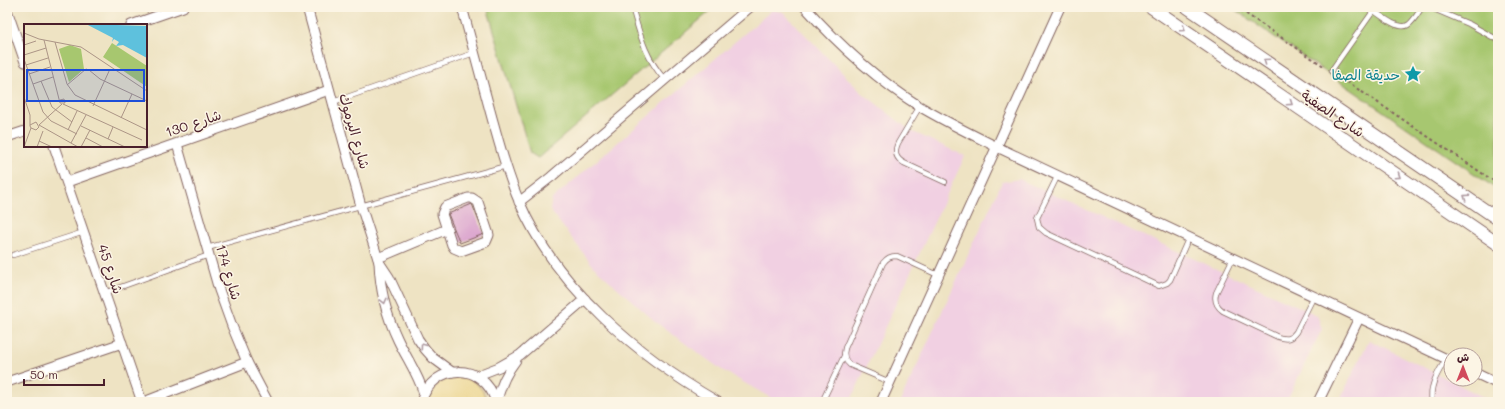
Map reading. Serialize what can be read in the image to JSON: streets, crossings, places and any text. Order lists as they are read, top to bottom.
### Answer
{
  "streets": {
    "main road": ["شارع الصفية"],
    "street": [
      "شارع 130",
      "شارع اليرموك",
      "شارع 45",
      "شارع 174"
    ]
  },
  "crossings": [
    ["شارع 130", "شارع اليرموك"],
    ["شارع 130", "شارع 45"],
    ["شارع 130", "شارع 174"]
  ],
  "places": {
    "place": ["حديقة الصفا"]
  },
  "scale_bar": "50 m",
  "north": "top"
}
